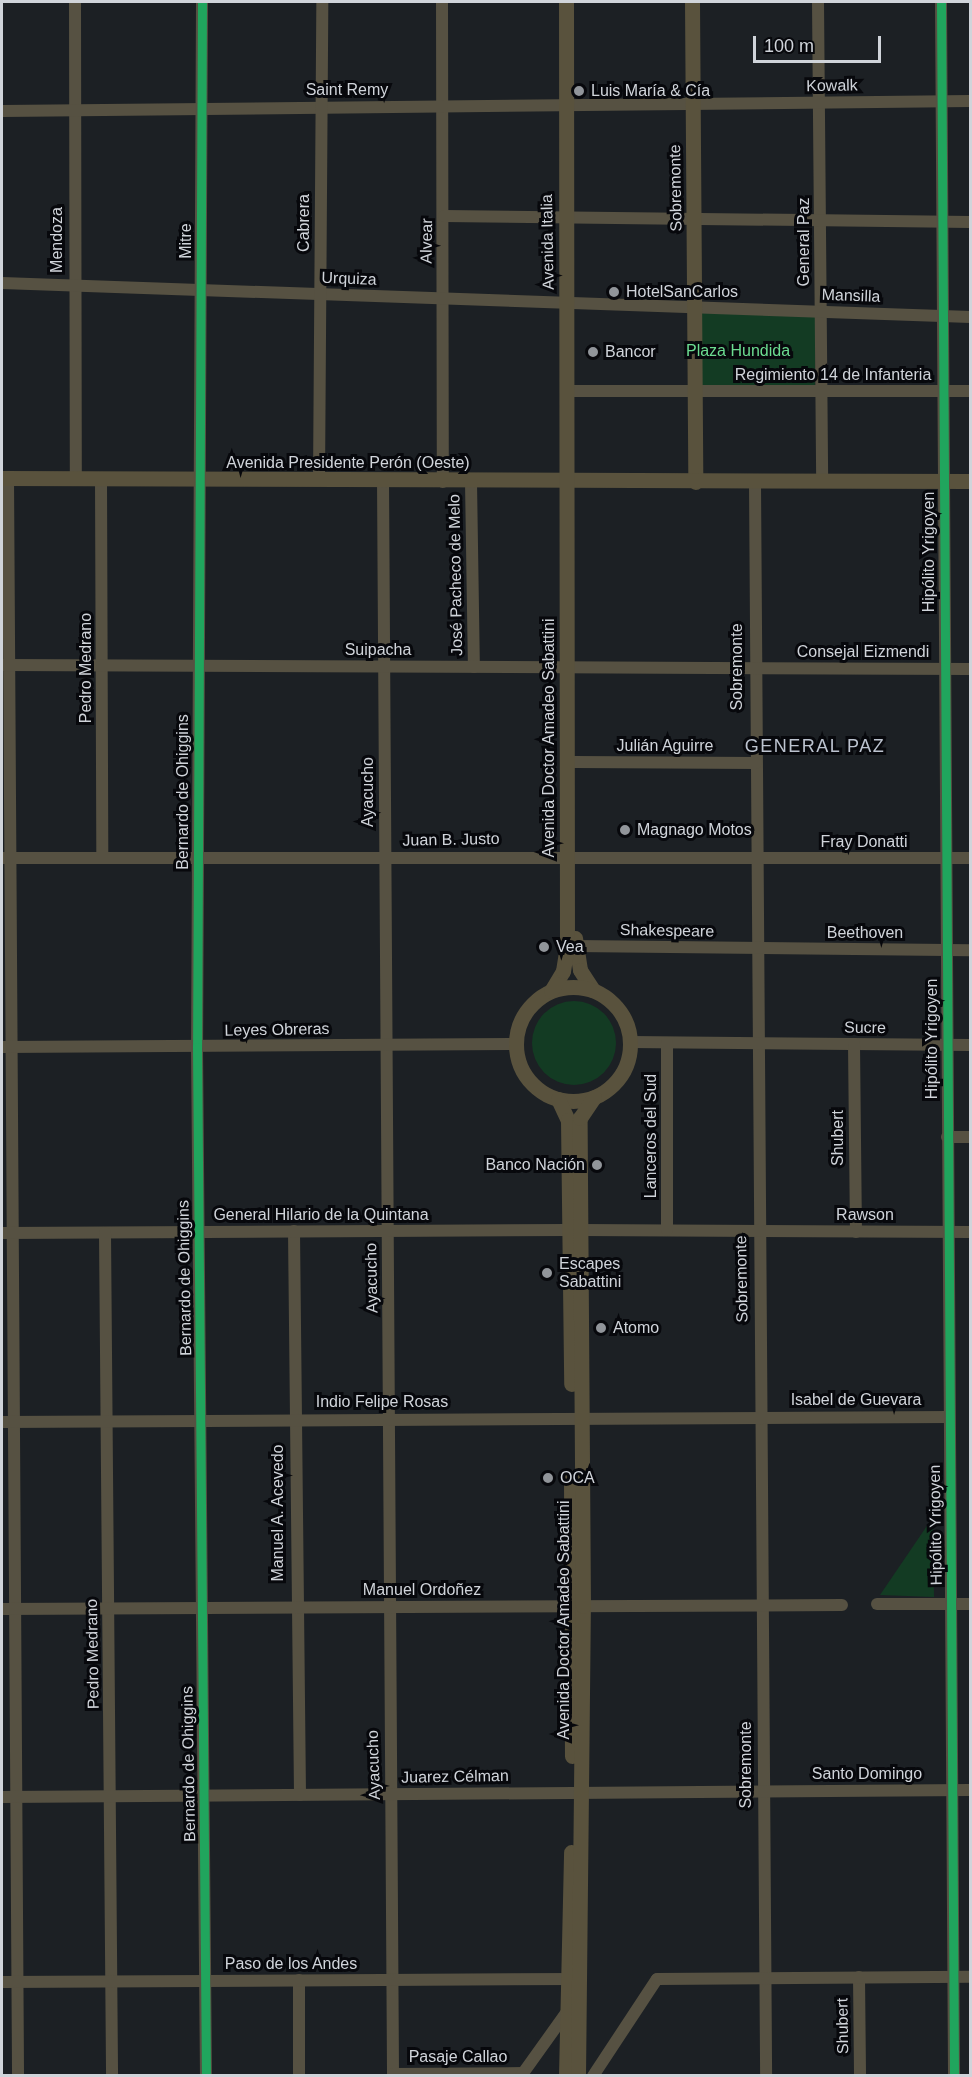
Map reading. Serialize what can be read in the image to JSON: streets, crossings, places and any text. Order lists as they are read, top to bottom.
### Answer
{
  "streets": {
    "main road": [
      "Sobremonte",
      "Avenida Italia",
      "Avenida Presidente Perón (Oeste)",
      "Avenida Doctor Amadeo Sabattini"
    ],
    "street": [
      "Kowalk",
      "Saint Remy",
      "Cabrera",
      "Mendoza",
      "Mitre",
      "Alvear",
      "General Paz",
      "Urquiza",
      "Mansilla",
      "Regimiento 14 de Infanteria",
      "Hipólito Yrigoyen",
      "José Pacheco de Melo",
      "Suipacha",
      "Consejal Eizmendi",
      "Pedro Medrano",
      "Julián Aguirre",
      "Bernardo de Ohiggins",
      "Ayacucho",
      "Juan B. Justo",
      "Fray Donatti",
      "Shakespeare",
      "Beethoven",
      "Sucre",
      "Leyes Obreras",
      "Lanceros del Sud",
      "Shubert",
      "General Hilario de la Quintana",
      "Rawson",
      "Isabel de Guevara",
      "Indio Felipe Rosas",
      "Manuel A. Acevedo",
      "Manuel Ordoñez",
      "Santo Domingo",
      "Juarez Célman",
      "Paso de los Andes",
      "Pasaje Callao"
    ]
  },
  "crossings": [
    ["Kowalk", "Saint Remy"],
    ["Kowalk", "Sobremonte"],
    ["Kowalk", "General Paz"],
    ["Kowalk", "Hipólito Yrigoyen"],
    ["Saint Remy", "Sobremonte"],
    ["Saint Remy", "Cabrera"],
    ["Saint Remy", "Mendoza"],
    ["Saint Remy", "Mitre"],
    ["Saint Remy", "Alvear"],
    ["Saint Remy", "Avenida Italia"],
    ["Sobremonte", "Urquiza"],
    ["Sobremonte", "Mansilla"],
    ["Sobremonte", "Regimiento 14 de Infanteria"],
    ["Sobremonte", "Avenida Presidente Perón (Oeste)"],
    ["Sobremonte", "Suipacha"],
    ["Sobremonte", "Consejal Eizmendi"],
    ["Sobremonte", "Julián Aguirre"],
    ["Sobremonte", "Juan B. Justo"],
    ["Sobremonte", "Fray Donatti"],
    ["Sobremonte", "Shakespeare"],
    ["Sobremonte", "Beethoven"],
    ["Sobremonte", "Sucre"],
    ["Sobremonte", "General Hilario de la Quintana"],
    ["Sobremonte", "Rawson"],
    ["Sobremonte", "Isabel de Guevara"],
    ["Sobremonte", "Indio Felipe Rosas"],
    ["Sobremonte", "Manuel Ordoñez"],
    ["Sobremonte", "Santo Domingo"],
    ["Sobremonte", "Juarez Célman"],
    ["Cabrera", "Urquiza"],
    ["Cabrera", "Avenida Presidente Perón (Oeste)"],
    ["Mendoza", "Urquiza"],
    ["Mendoza", "Avenida Presidente Perón (Oeste)"],
    ["Mitre", "Urquiza"],
    ["Mitre", "Avenida Presidente Perón (Oeste)"],
    ["Mitre", "Bernardo de Ohiggins"],
    ["Alvear", "Urquiza"],
    ["Alvear", "Avenida Presidente Perón (Oeste)"],
    ["Avenida Italia", "Urquiza"],
    ["Avenida Italia", "Regimiento 14 de Infanteria"],
    ["Avenida Italia", "Avenida Presidente Perón (Oeste)"],
    ["Avenida Italia", "Avenida Doctor Amadeo Sabattini"],
    ["General Paz", "Mansilla"],
    ["General Paz", "Regimiento 14 de Infanteria"],
    ["General Paz", "Avenida Presidente Perón (Oeste)"],
    ["Urquiza", "Mansilla"],
    ["Mansilla", "Hipólito Yrigoyen"],
    ["Regimiento 14 de Infanteria", "Hipólito Yrigoyen"],
    ["Avenida Presidente Perón (Oeste)", "Hipólito Yrigoyen"],
    ["Avenida Presidente Perón (Oeste)", "José Pacheco de Melo"],
    ["Avenida Presidente Perón (Oeste)", "Pedro Medrano"],
    ["Avenida Presidente Perón (Oeste)", "Avenida Doctor Amadeo Sabattini"],
    ["Avenida Presidente Perón (Oeste)", "Bernardo de Ohiggins"],
    ["Avenida Presidente Perón (Oeste)", "Ayacucho"],
    ["Hipólito Yrigoyen", "Consejal Eizmendi"],
    ["Hipólito Yrigoyen", "Fray Donatti"],
    ["Hipólito Yrigoyen", "Beethoven"],
    ["Hipólito Yrigoyen", "Sucre"],
    ["Hipólito Yrigoyen", "Rawson"],
    ["Hipólito Yrigoyen", "Isabel de Guevara"],
    ["Hipólito Yrigoyen", "Santo Domingo"],
    ["José Pacheco de Melo", "Suipacha"],
    ["Suipacha", "Consejal Eizmendi"],
    ["Suipacha", "Pedro Medrano"],
    ["Suipacha", "Avenida Doctor Amadeo Sabattini"],
    ["Suipacha", "Bernardo de Ohiggins"],
    ["Suipacha", "Ayacucho"],
    ["Pedro Medrano", "Juan B. Justo"],
    ["Pedro Medrano", "General Hilario de la Quintana"],
    ["Pedro Medrano", "Indio Felipe Rosas"],
    ["Pedro Medrano", "Manuel Ordoñez"],
    ["Pedro Medrano", "Juarez Célman"],
    ["Pedro Medrano", "Paso de los Andes"],
    ["Avenida Doctor Amadeo Sabattini", "Julián Aguirre"],
    ["Avenida Doctor Amadeo Sabattini", "Juan B. Justo"],
    ["Avenida Doctor Amadeo Sabattini", "Shakespeare"],
    ["Avenida Doctor Amadeo Sabattini", "Leyes Obreras"],
    ["Avenida Doctor Amadeo Sabattini", "General Hilario de la Quintana"],
    ["Avenida Doctor Amadeo Sabattini", "Indio Felipe Rosas"],
    ["Avenida Doctor Amadeo Sabattini", "Manuel Ordoñez"],
    ["Avenida Doctor Amadeo Sabattini", "Juarez Célman"],
    ["Avenida Doctor Amadeo Sabattini", "Paso de los Andes"],
    ["Bernardo de Ohiggins", "Juan B. Justo"],
    ["Bernardo de Ohiggins", "Leyes Obreras"],
    ["Bernardo de Ohiggins", "General Hilario de la Quintana"],
    ["Bernardo de Ohiggins", "Indio Felipe Rosas"],
    ["Bernardo de Ohiggins", "Manuel Ordoñez"],
    ["Bernardo de Ohiggins", "Juarez Célman"],
    ["Bernardo de Ohiggins", "Paso de los Andes"],
    ["Ayacucho", "Juan B. Justo"],
    ["Ayacucho", "Leyes Obreras"],
    ["Ayacucho", "General Hilario de la Quintana"],
    ["Ayacucho", "Indio Felipe Rosas"],
    ["Ayacucho", "Manuel Ordoñez"],
    ["Ayacucho", "Juarez Célman"],
    ["Ayacucho", "Paso de los Andes"],
    ["Ayacucho", "Pasaje Callao"],
    ["Juan B. Justo", "Fray Donatti"],
    ["Shakespeare", "Beethoven"],
    ["Sucre", "Shubert"],
    ["Lanceros del Sud", "General Hilario de la Quintana"],
    ["Shubert", "Rawson"],
    ["General Hilario de la Quintana", "Rawson"],
    ["General Hilario de la Quintana", "Manuel A. Acevedo"],
    ["Isabel de Guevara", "Indio Felipe Rosas"],
    ["Indio Felipe Rosas", "Manuel A. Acevedo"],
    ["Manuel A. Acevedo", "Manuel Ordoñez"],
    ["Manuel A. Acevedo", "Juarez Célman"],
    ["Santo Domingo", "Juarez Célman"]
  ],
  "districts": ["GENERAL PAZ"],
  "parks": ["Plaza Hundida"],
  "places": [
    "Luis María & Cía",
    "HotelSanCarlos",
    "Bancor",
    "Magnago Motos",
    "Vea",
    "Banco Nación",
    "Escapes Sabattini",
    "Atomo",
    "OCA"
  ],
  "scale_bar": "100 m"
}
